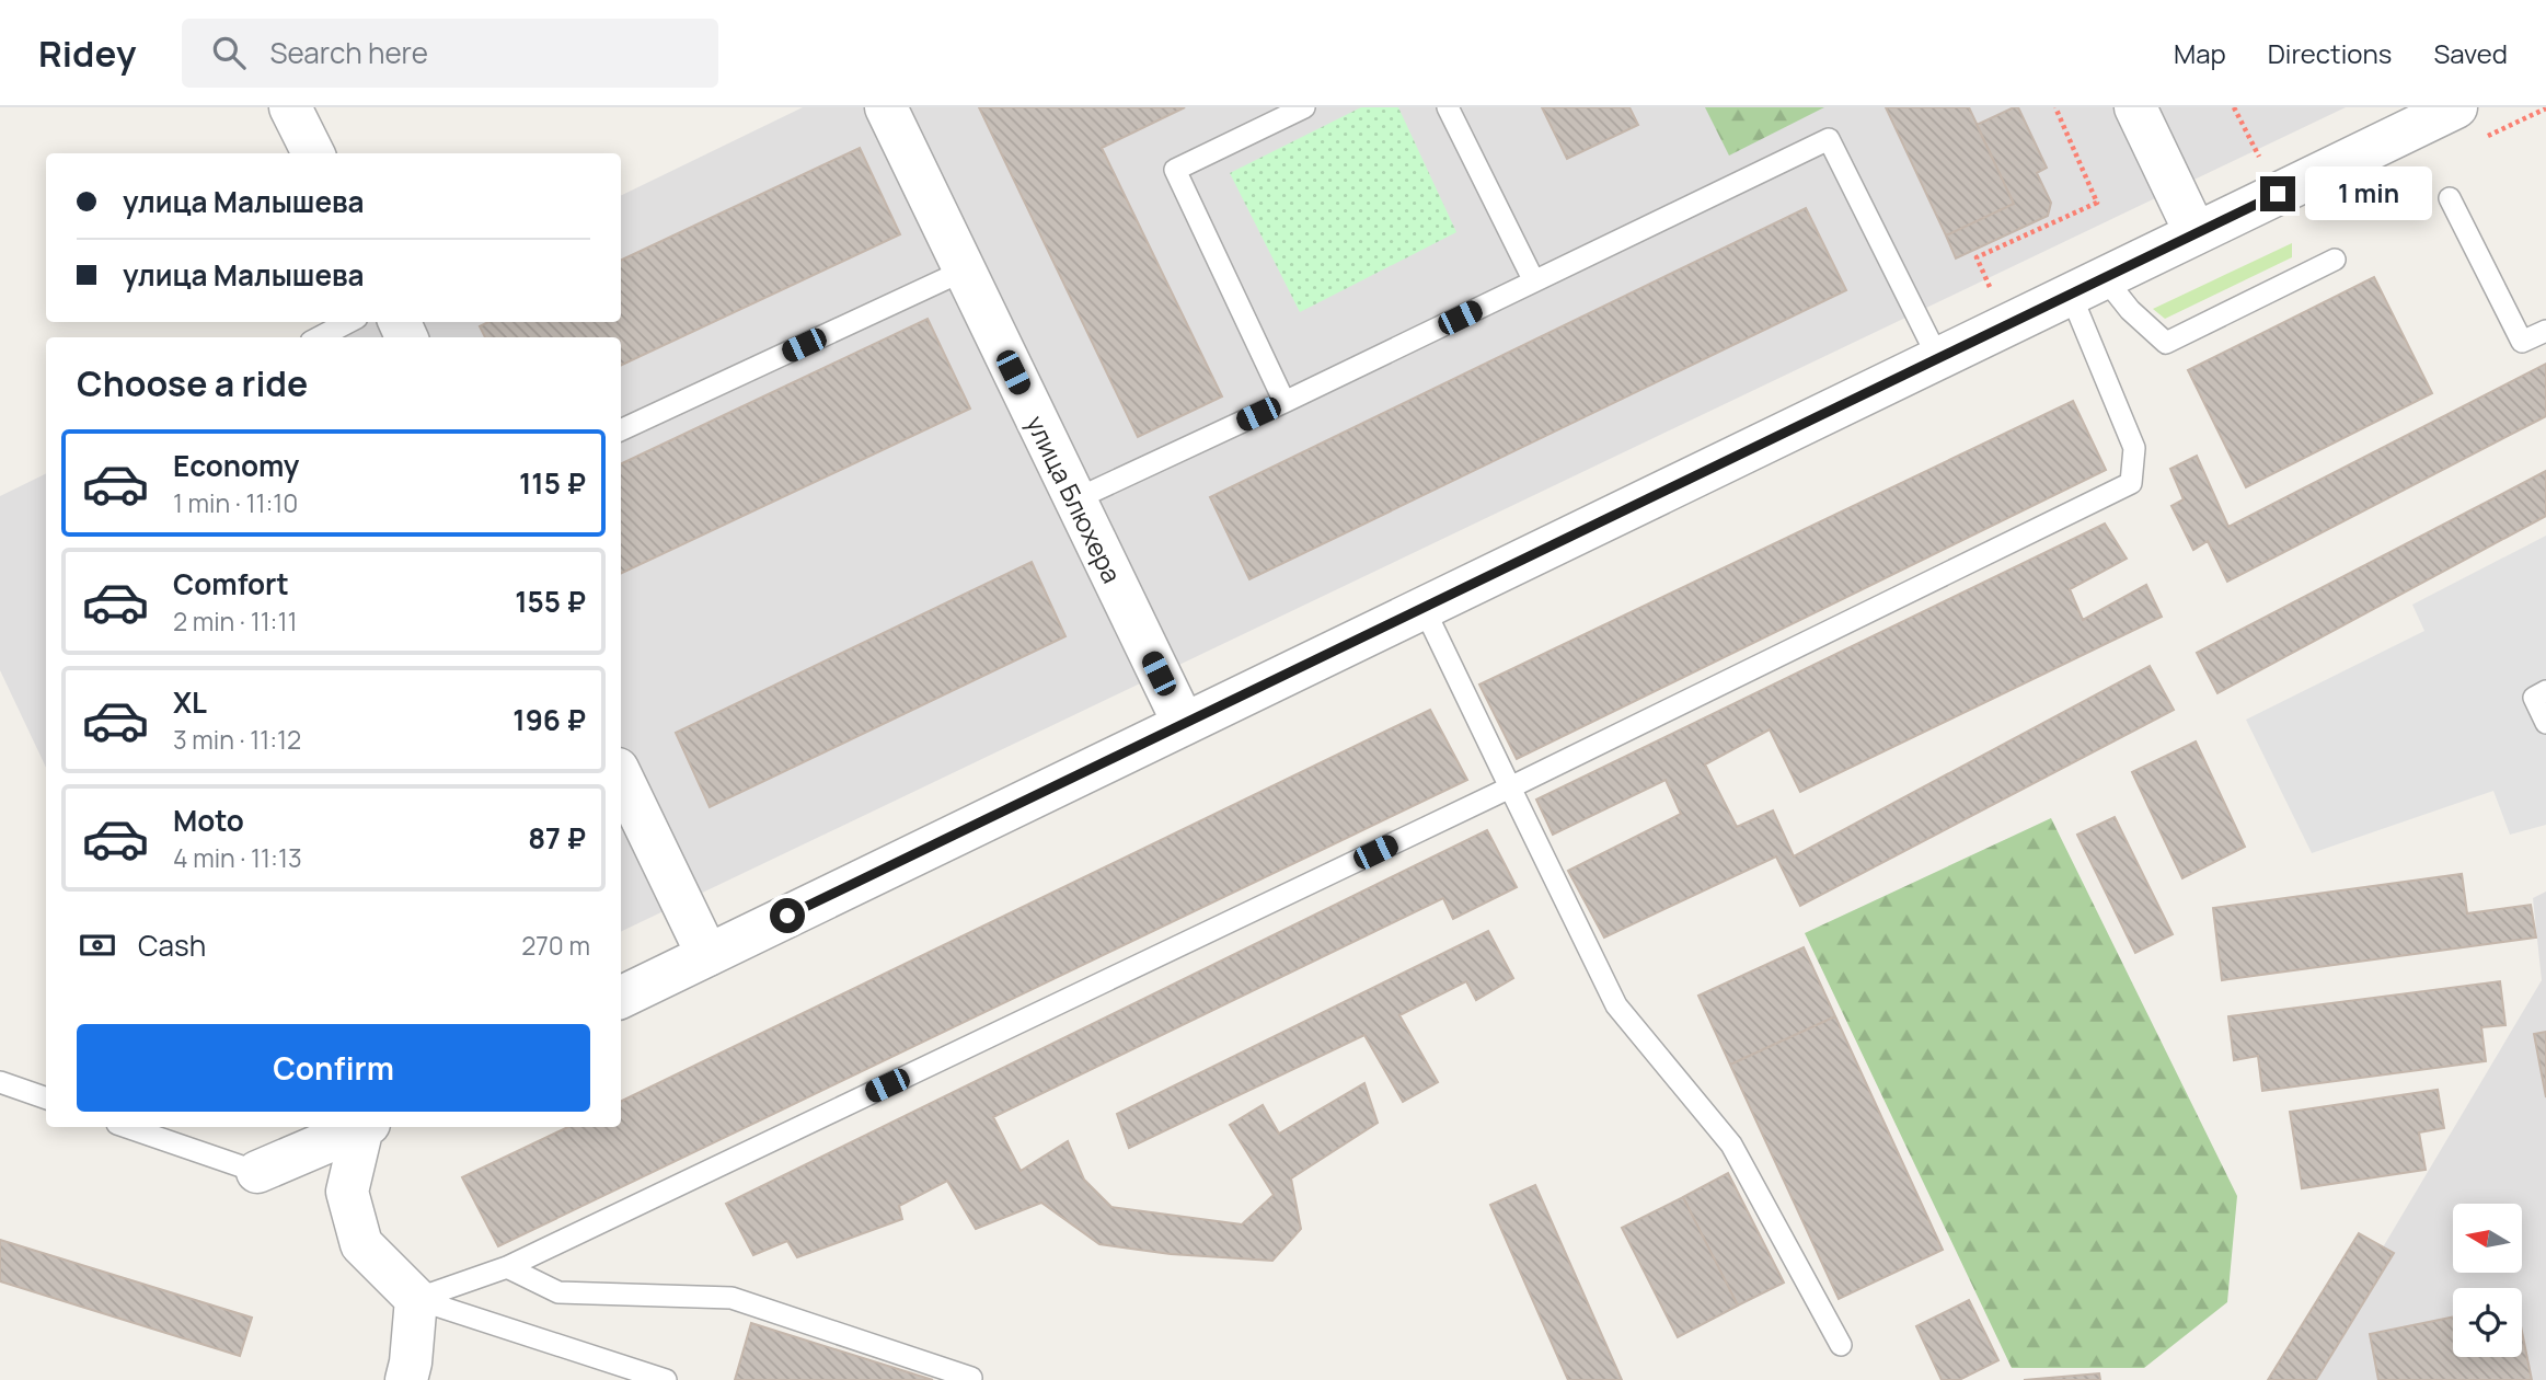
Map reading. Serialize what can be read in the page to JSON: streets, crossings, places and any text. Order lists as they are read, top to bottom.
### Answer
{
  "streets": {
    "street": ["улица Блюхера"]
  },
  "north": "left",
  "page": {
    "header": "Ridey",
    "search": "Search here",
    "nav": ["Map", "Directions", "Saved"],
    "banner": ["улица Малышева", "улица Малышева"],
    "bubble": "1 min",
    "heading": "Choose a ride",
    "list": [
      {
        "name": "Economy",
        "note": "1 min · 11:10",
        "value": "115 ₽"
      },
      {
        "name": "Comfort",
        "note": "2 min · 11:11",
        "value": "155 ₽"
      },
      {
        "name": "XL",
        "note": "3 min · 11:12",
        "value": "196 ₽"
      },
      {
        "name": "Moto",
        "note": "4 min · 11:13",
        "value": "87 ₽"
      }
    ],
    "pay": ["Cash", "270 m"],
    "buttons": "Confirm"
  }
}
